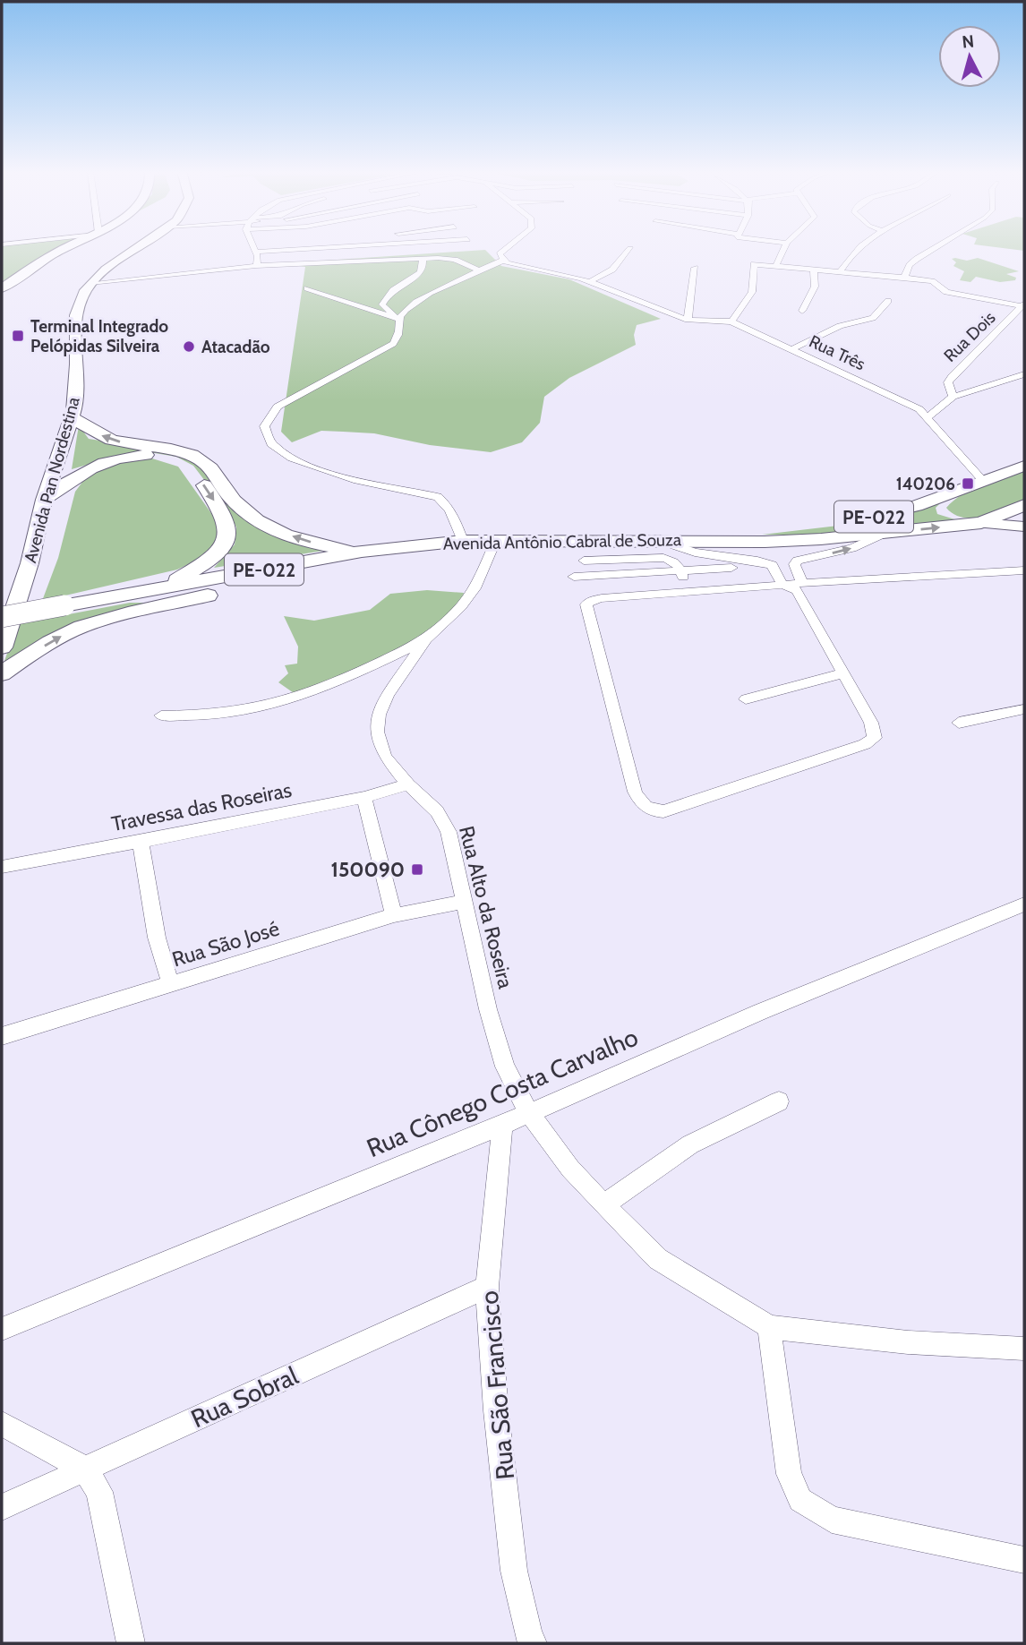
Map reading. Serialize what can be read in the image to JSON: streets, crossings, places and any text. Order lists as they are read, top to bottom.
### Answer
{
  "streets": {
    "highway": ["Avenida Pan Nordestina", "PE-022", "Avenida Antônio Cabral de Souza"],
    "street": [
      "Rua Dois",
      "Rua Três",
      "Travessa das Roseiras",
      "Rua Alto da Roseira",
      "Rua São José",
      "Rua Cônego Costa Carvalho",
      "Rua São Francisco",
      "Rua Sobral"
    ]
  },
  "crossings": [
    ["Rua Três", "Avenida Antônio Cabral de Souza"],
    ["Avenida Antônio Cabral de Souza", "Rua Alto da Roseira"],
    ["Travessa das Roseiras", "Rua Alto da Roseira"],
    ["Rua Alto da Roseira", "Rua São José"],
    ["Rua Alto da Roseira", "Rua Cônego Costa Carvalho"],
    ["Rua Cônego Costa Carvalho", "Rua São Francisco"],
    ["Rua São Francisco", "Rua Sobral"]
  ],
  "places": {
    "transit": ["Terminal Integrado Pelópidas Silveira", "140206", "150090"],
    "other": ["Atacadão"]
  },
  "north": "top"
}
